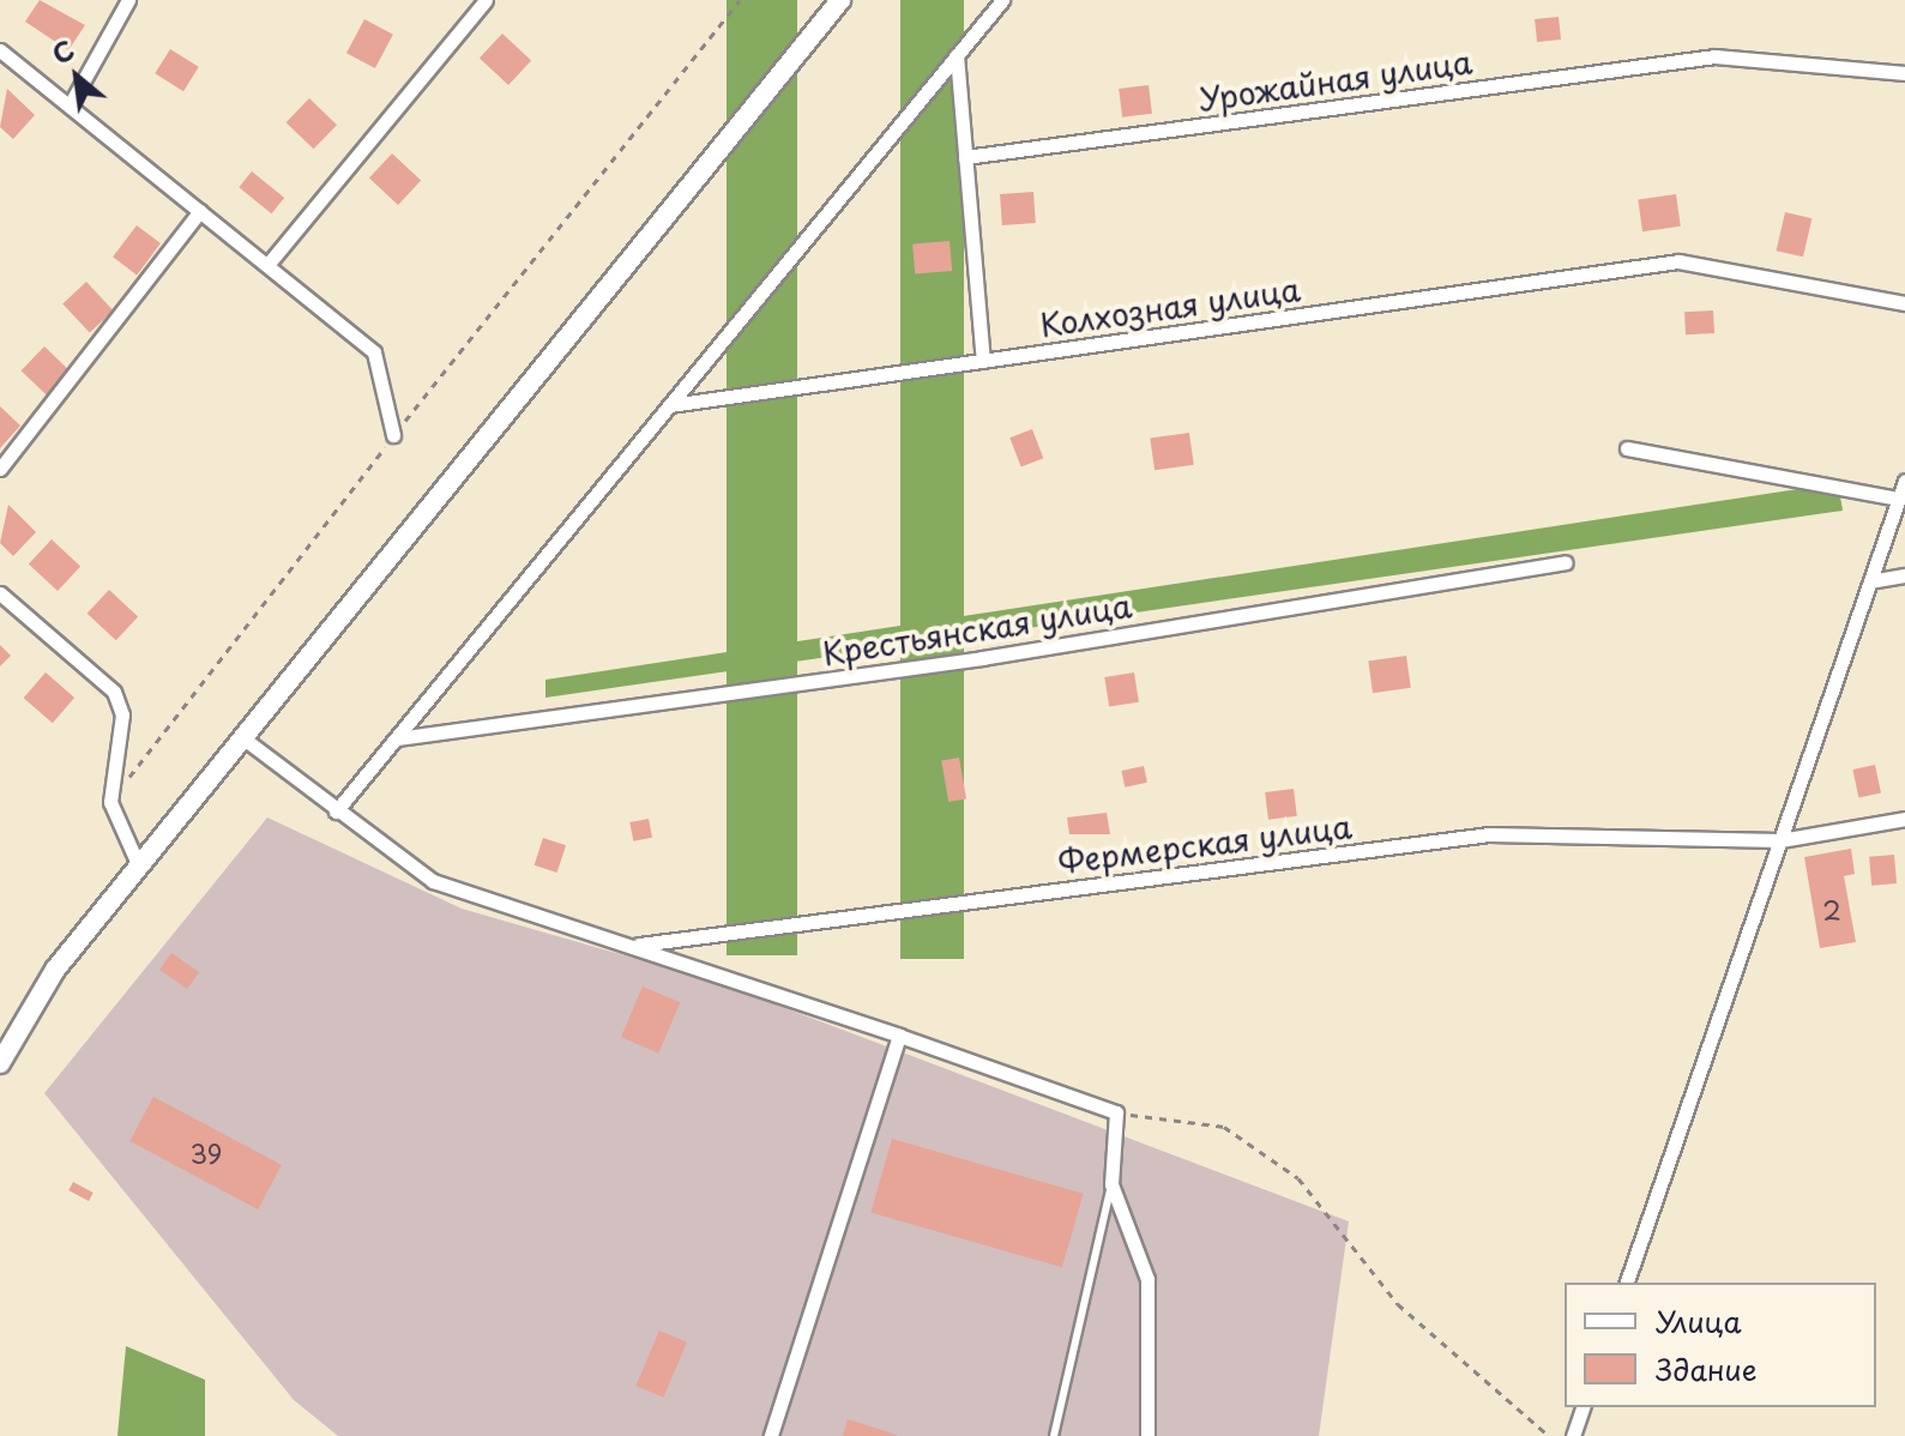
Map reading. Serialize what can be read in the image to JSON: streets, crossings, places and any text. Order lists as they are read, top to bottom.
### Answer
{
  "streets": {
    "street": [
      "Урожайная улица",
      "Колхозная улица",
      "Крестьянская улица",
      "Фермерская улица"
    ]
  },
  "house_numbers": ["2", "39"],
  "legend": ["Улица", "Здание"],
  "north": "top left"
}
